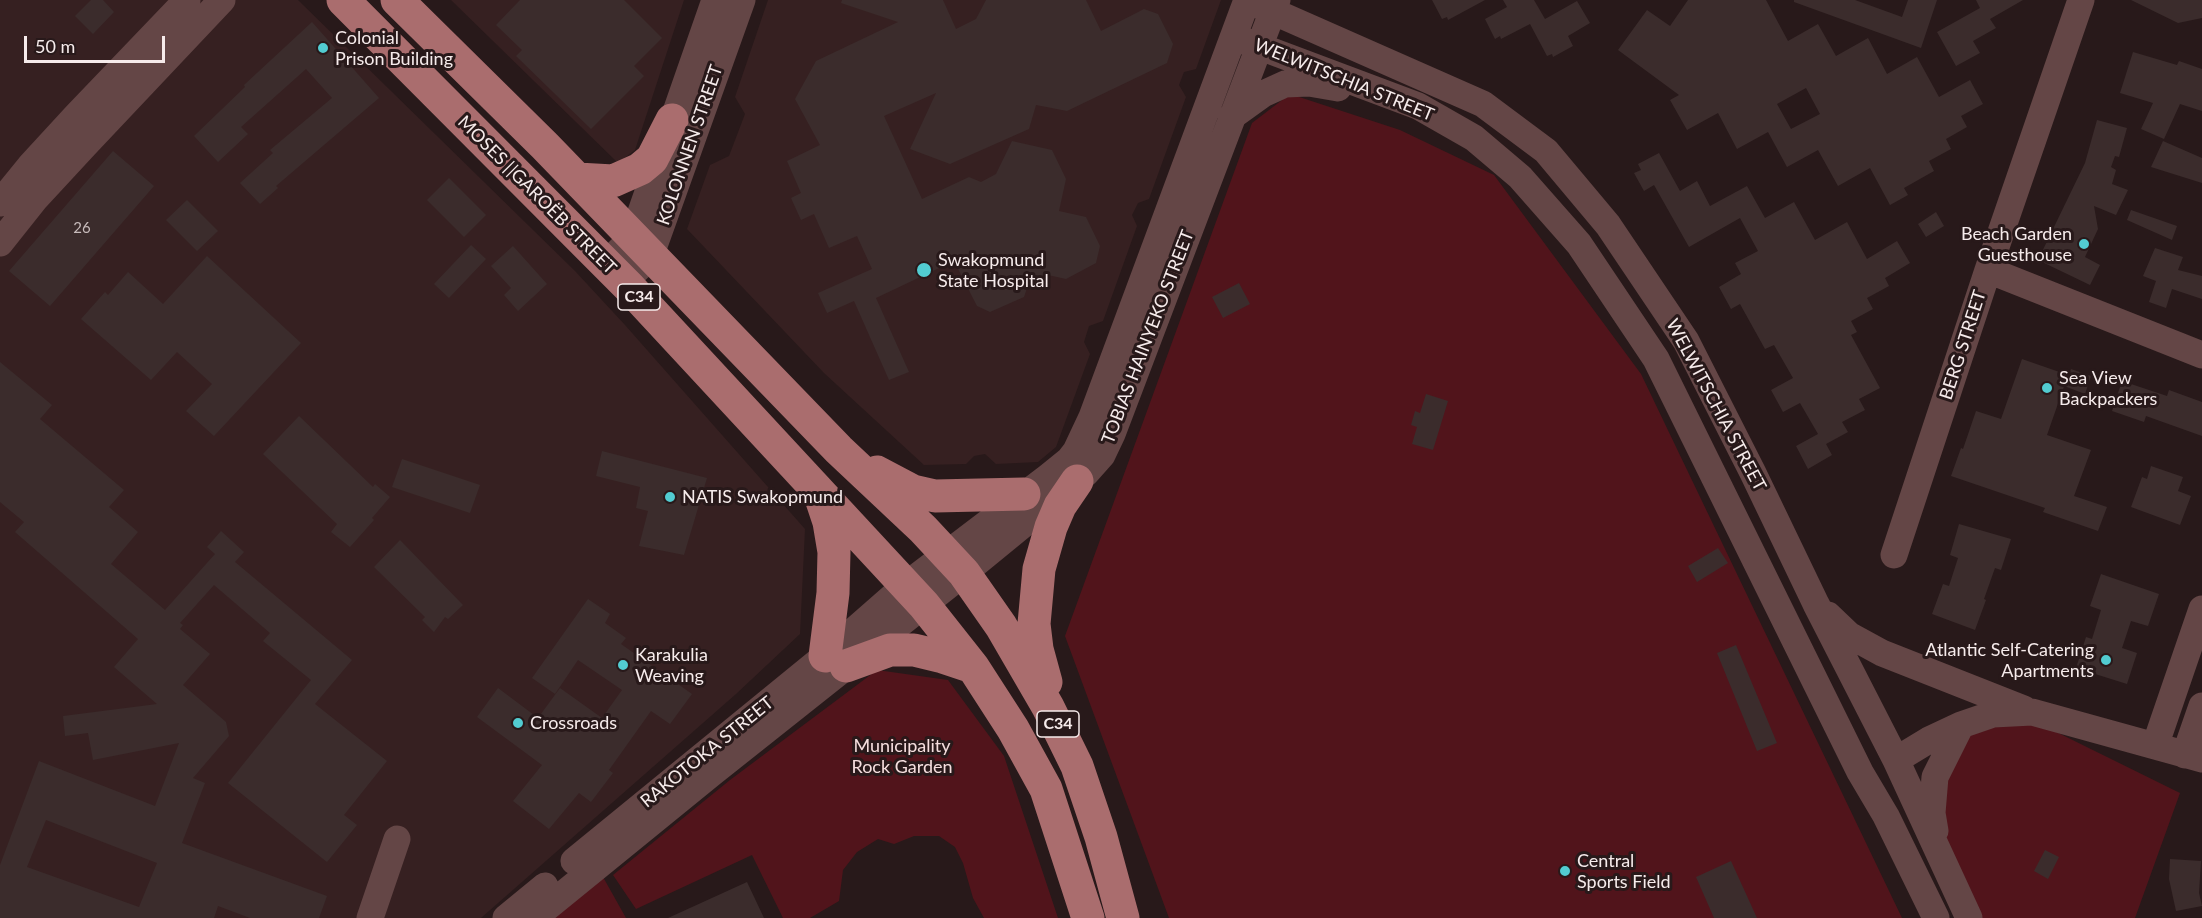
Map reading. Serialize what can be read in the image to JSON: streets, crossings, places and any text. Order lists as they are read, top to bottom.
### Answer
{
  "streets": {
    "main road": ["MOSES ǁGAROËB STREET", "C34"],
    "street": [
      "WELWITSCHIA STREET",
      "KOLONNEN STREET",
      "TOBIAS HAINYEKO STREET",
      "BERG STREET",
      "RAKOTOKA STREET"
    ]
  },
  "crossings": [
    ["WELWITSCHIA STREET", "TOBIAS HAINYEKO STREET"],
    ["KOLONNEN STREET", "MOSES ǁGAROËB STREET"],
    ["MOSES ǁGAROËB STREET", "C34"],
    ["MOSES ǁGAROËB STREET", "TOBIAS HAINYEKO STREET"],
    ["MOSES ǁGAROËB STREET", "RAKOTOKA STREET"],
    ["C34", "TOBIAS HAINYEKO STREET"],
    ["C34", "RAKOTOKA STREET"],
    ["TOBIAS HAINYEKO STREET", "RAKOTOKA STREET"]
  ],
  "parks": ["Municipality Rock Garden"],
  "places": [
    "Colonial Prison Building",
    "Beach Garden Guesthouse",
    "Swakopmund State Hospital",
    "Sea View Backpackers",
    "NATIS Swakopmund",
    "Atlantic Self-Catering Apartments",
    "Karakulia Weaving",
    "Crossroads",
    "Central Sports Field"
  ],
  "house_numbers": ["26"],
  "scale_bar": "50 m"
}
